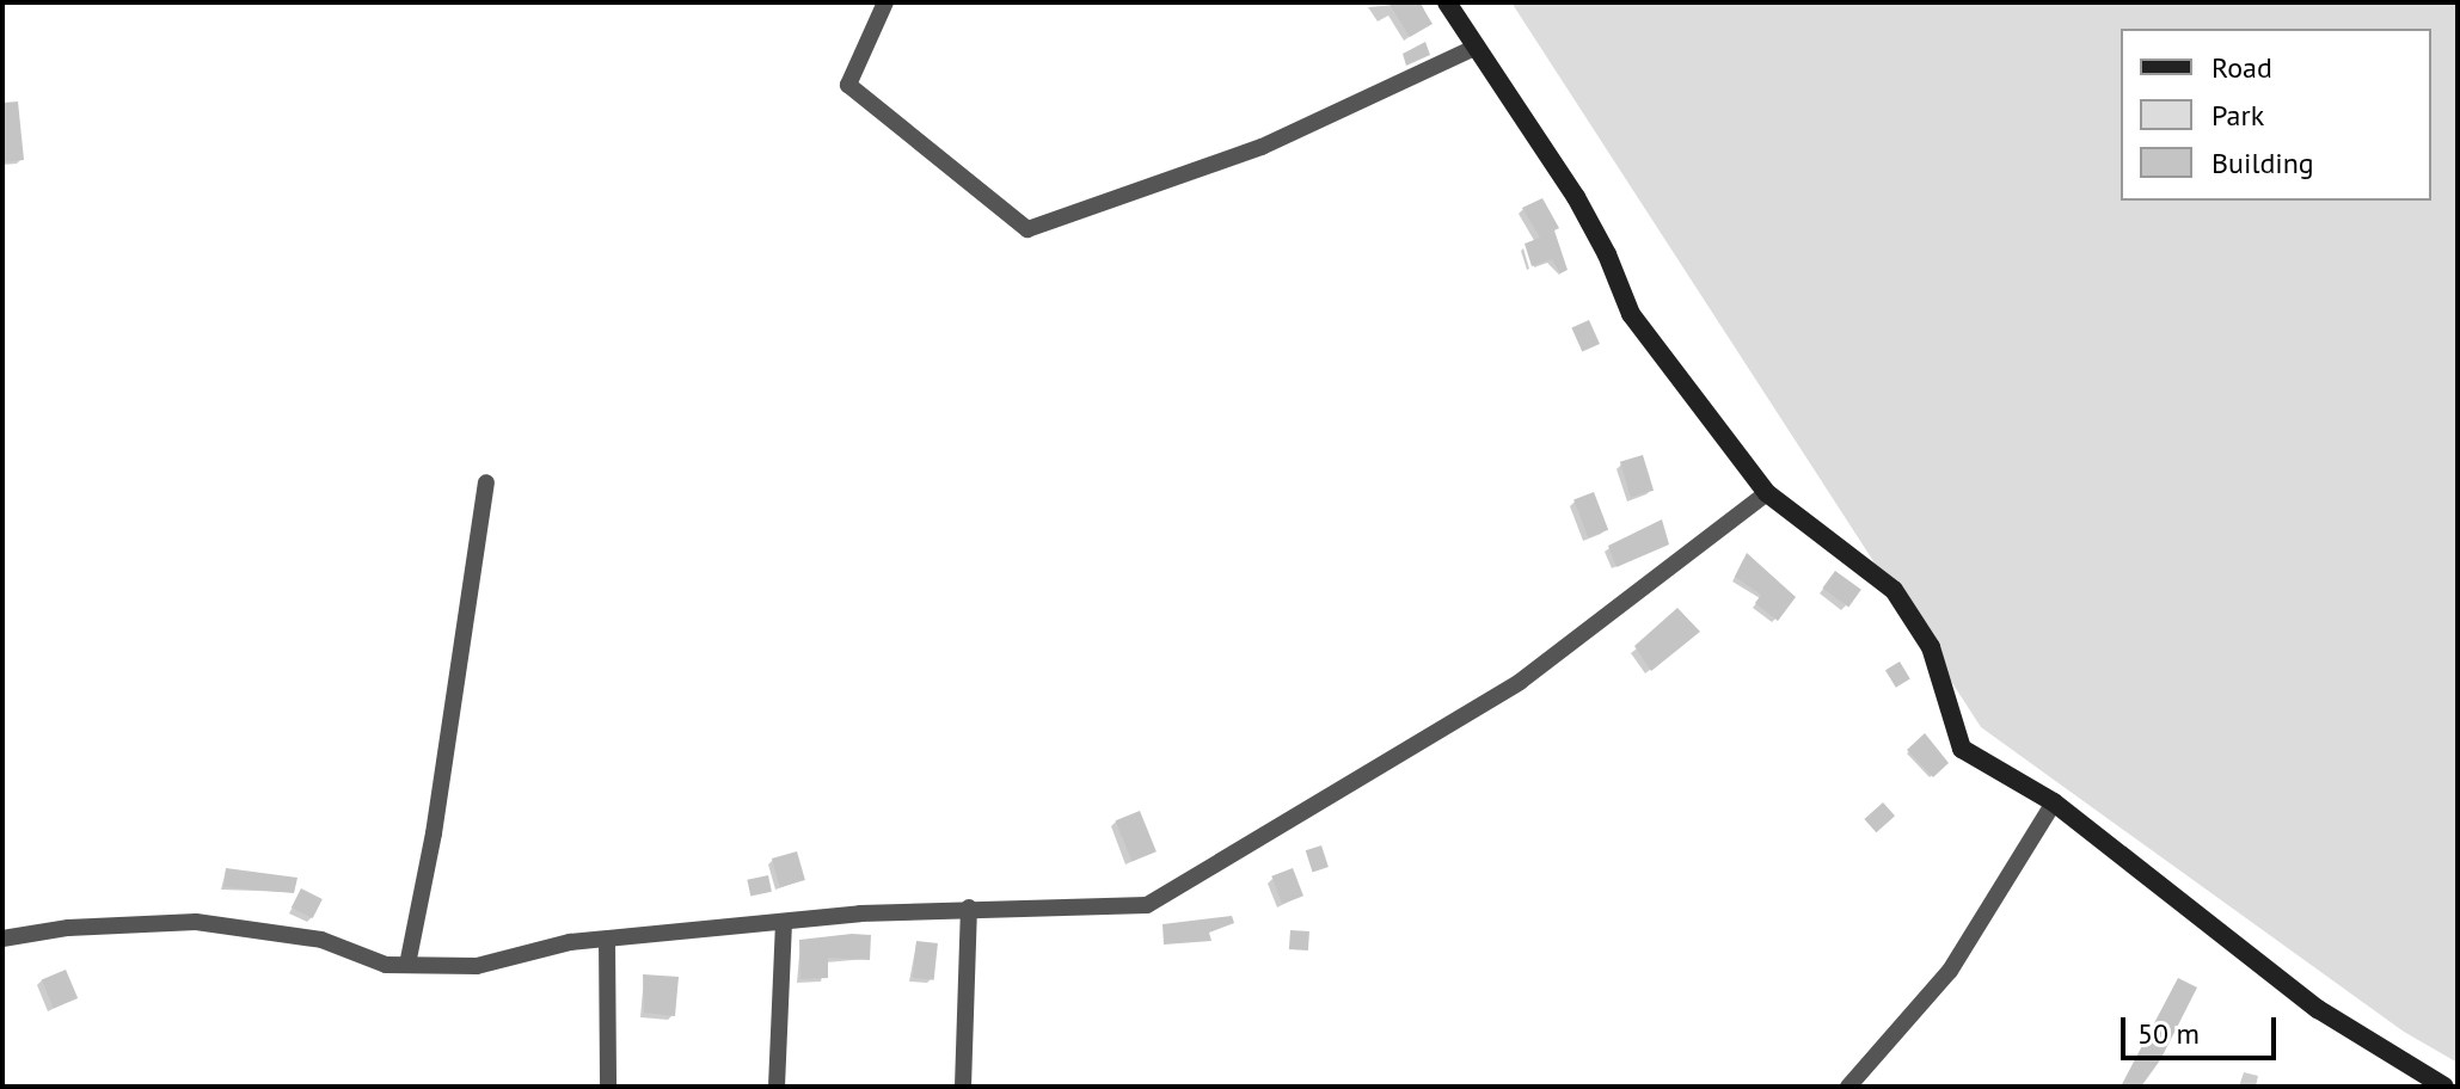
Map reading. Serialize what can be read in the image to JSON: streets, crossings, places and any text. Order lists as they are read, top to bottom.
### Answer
{
  "legend": ["Road", "Park", "Building"],
  "scale_bar": "50 m"
}
